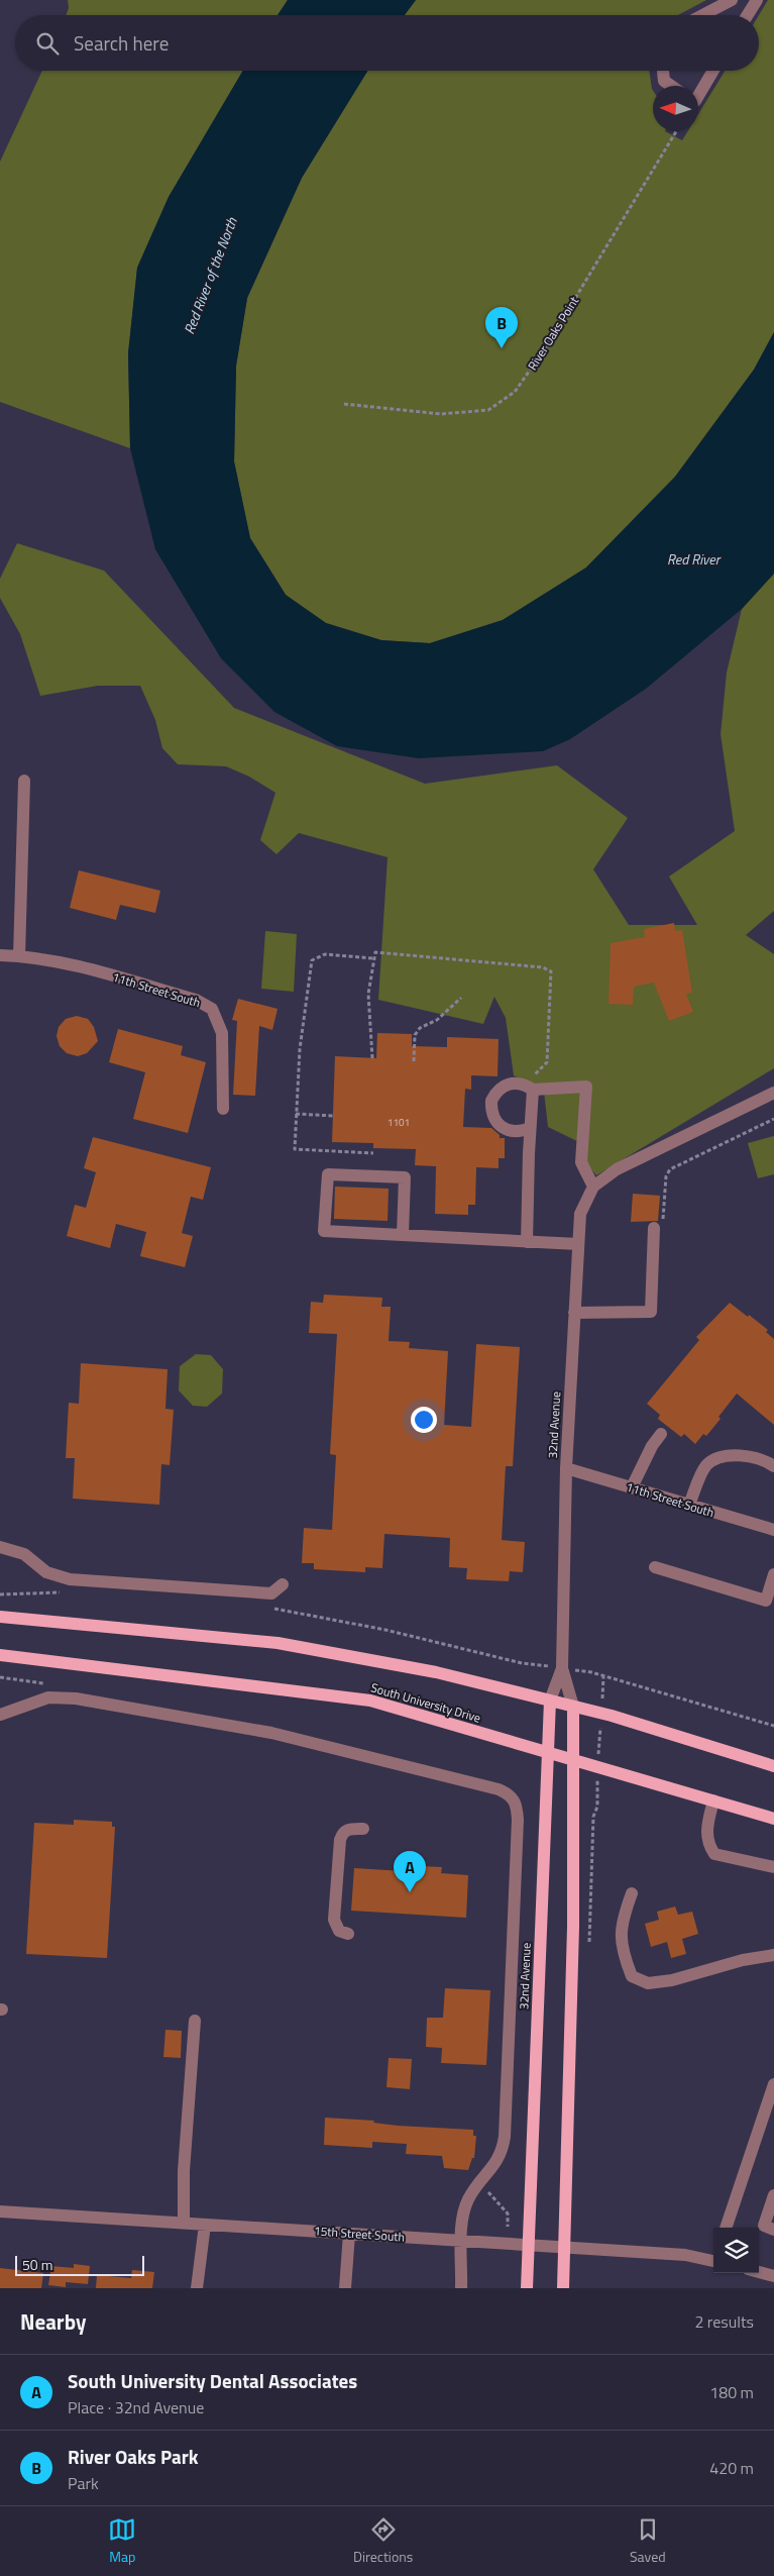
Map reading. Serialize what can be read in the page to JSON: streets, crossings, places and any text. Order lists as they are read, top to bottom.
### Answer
{
  "streets": {
    "main road": ["32nd Avenue", "South University Drive"],
    "street": ["11th Street South", "15th Street South"],
    "path": ["River Oaks Point"]
  },
  "crossings": [
    ["11th Street South", "32nd Avenue"],
    ["32nd Avenue", "South University Drive"],
    ["32nd Avenue", "15th Street South"]
  ],
  "water": ["Red River of the North", "Red River"],
  "house_numbers": ["1101"],
  "scale_bar": "50 m",
  "north": "left",
  "page": {
    "search": "Search here",
    "pins": ["B", "A"],
    "scale": "50 m",
    "heading": ["Nearby", "2 results"],
    "list": [
      {
        "mark": "A",
        "name": "South University Dental Associates",
        "note": "Place · 32nd Avenue",
        "value": "180 m"
      },
      {
        "mark": "B",
        "name": "River Oaks Park",
        "note": "Park",
        "value": "420 m"
      }
    ],
    "nav": ["Map", "Directions", "Saved"]
  }
}
